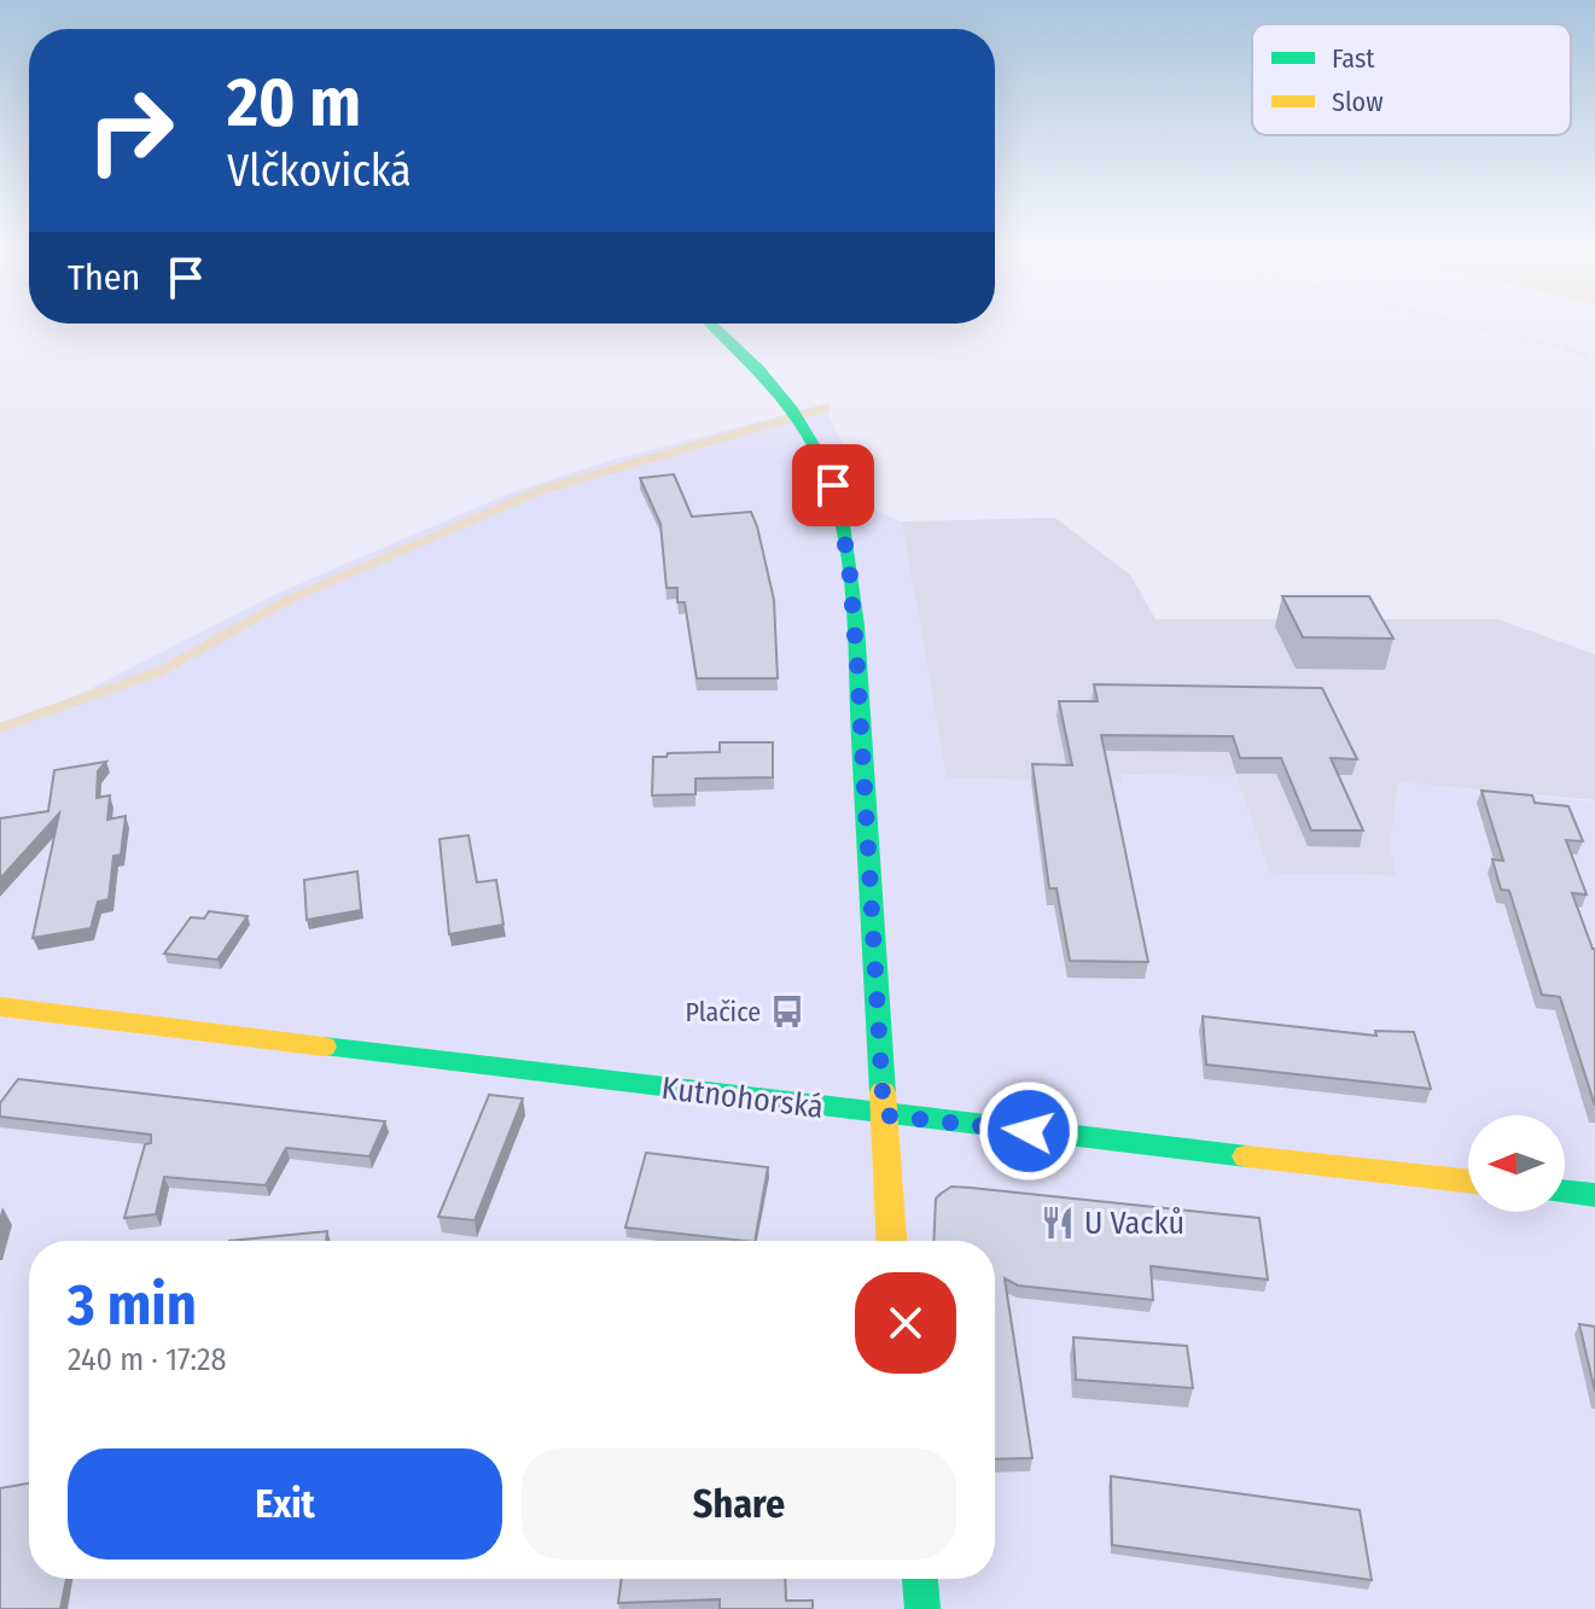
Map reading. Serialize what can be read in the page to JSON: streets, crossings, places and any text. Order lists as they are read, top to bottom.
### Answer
{
  "streets": {
    "street": ["Kutnohorská"]
  },
  "places": {
    "bus stop": ["Plačice"],
    "restaurant": ["U Vacků"]
  },
  "legend": ["Fast", "Slow"],
  "north": "left",
  "page": {
    "turn": ["20 m", "Vlčkovická"],
    "then": "Then",
    "heading": ["3 min", "240 m · 17:28"],
    "buttons": ["Exit", "Share"]
  }
}
